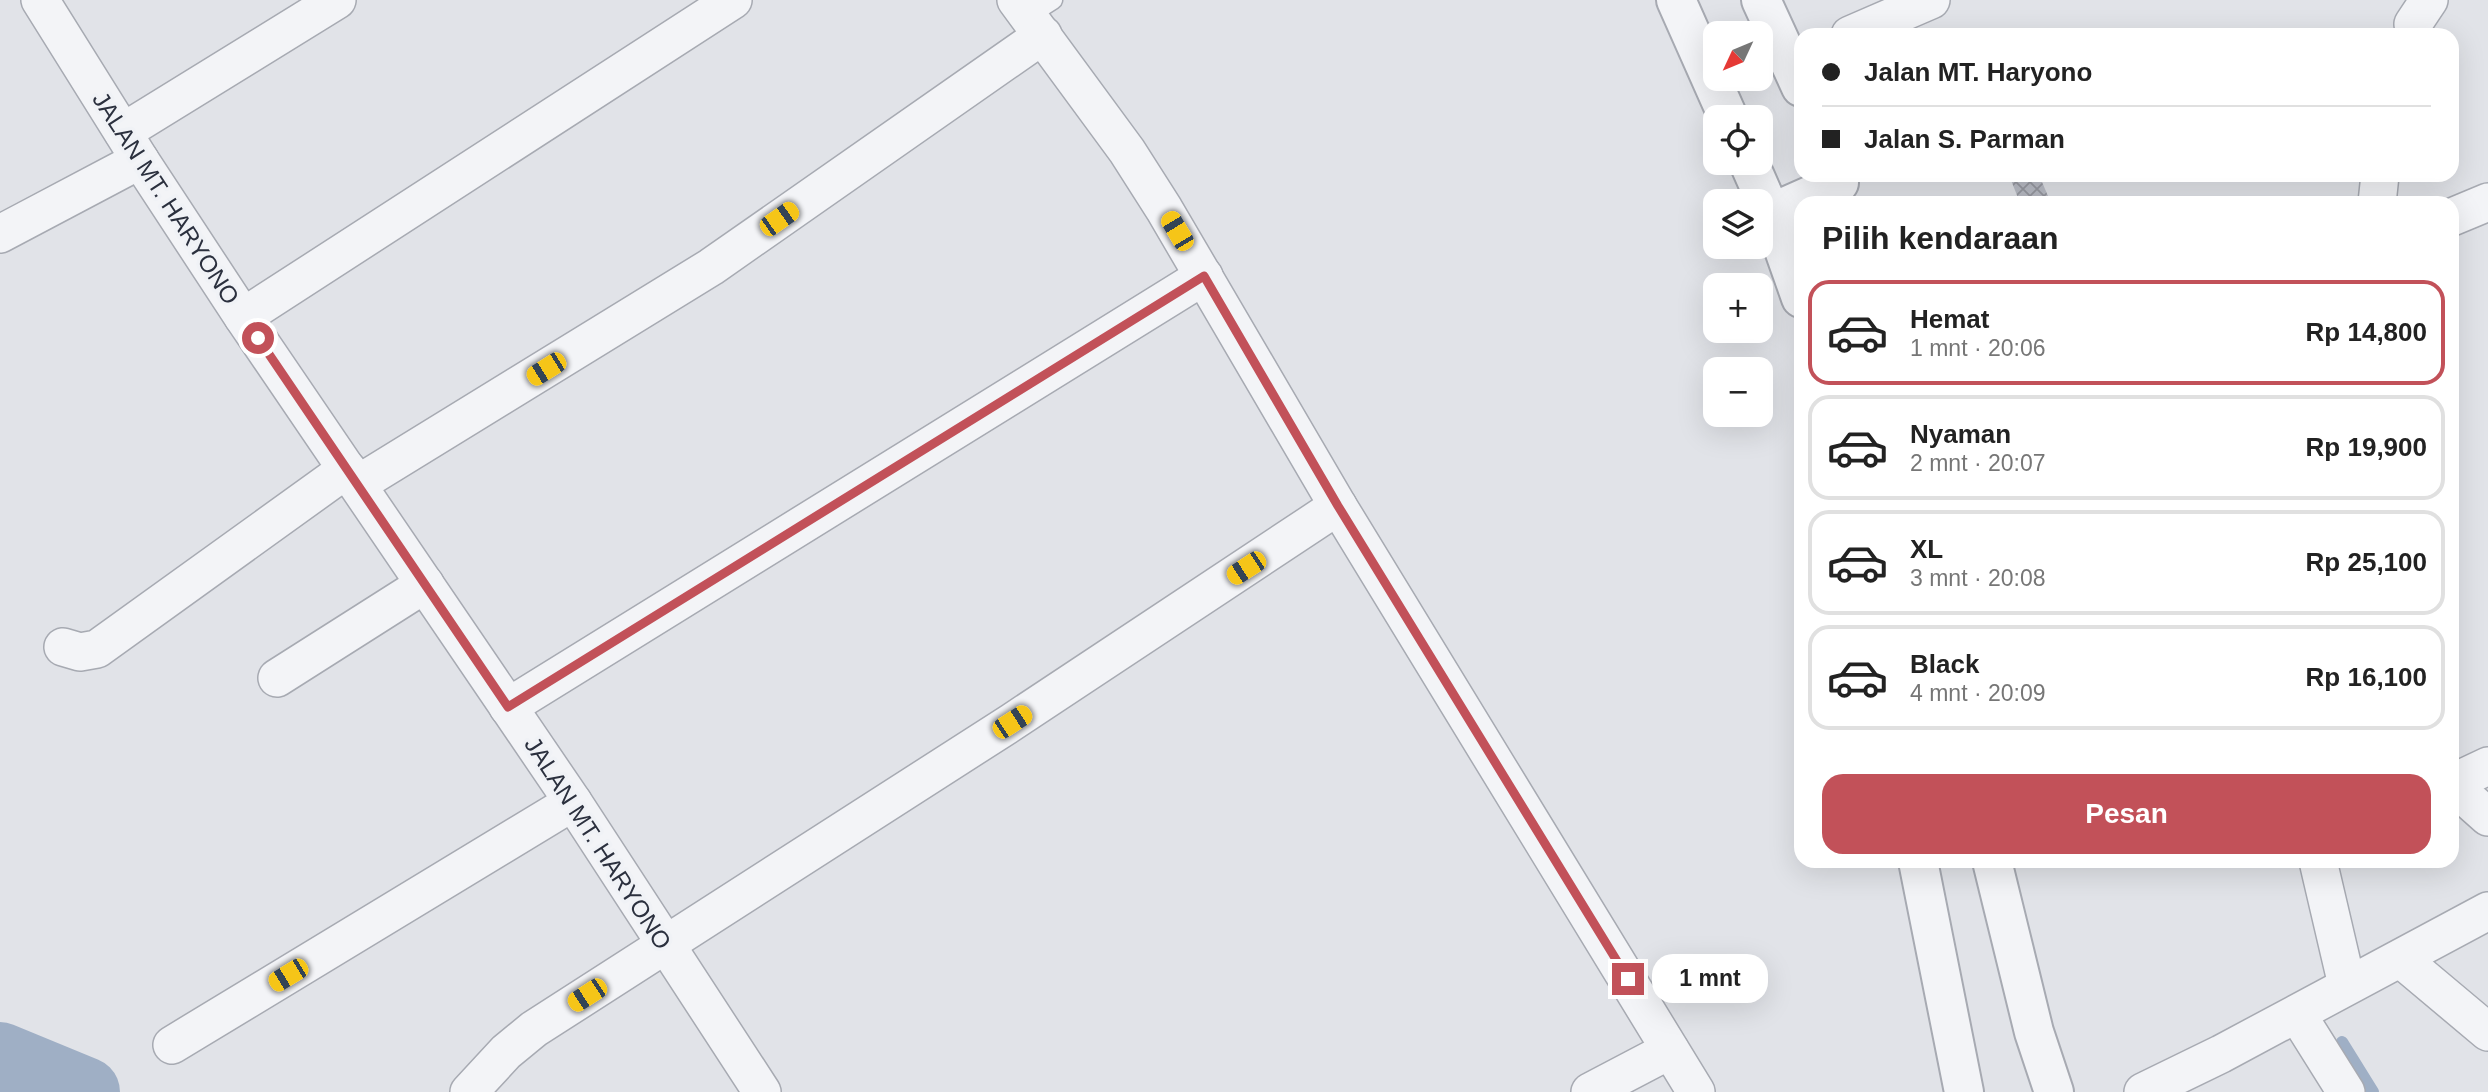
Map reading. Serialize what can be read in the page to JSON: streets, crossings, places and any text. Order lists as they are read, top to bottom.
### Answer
{
  "streets": {
    "street": ["JALAN MT. HARYONO"]
  },
  "north": "bottom left",
  "page": {
    "map_buttons": ["+", "−"],
    "banner": ["Jalan MT. Haryono", "Jalan S. Parman"],
    "heading": "Pilih kendaraan",
    "list": [
      {
        "name": "Hemat",
        "note": "1 mnt · 20:06",
        "value": "Rp 14,800"
      },
      {
        "name": "Nyaman",
        "note": "2 mnt · 20:07",
        "value": "Rp 19,900"
      },
      {
        "name": "XL",
        "note": "3 mnt · 20:08",
        "value": "Rp 25,100"
      },
      {
        "name": "Black",
        "note": "4 mnt · 20:09",
        "value": "Rp 16,100"
      }
    ],
    "buttons": "Pesan",
    "bubble": "1 mnt"
  }
}
